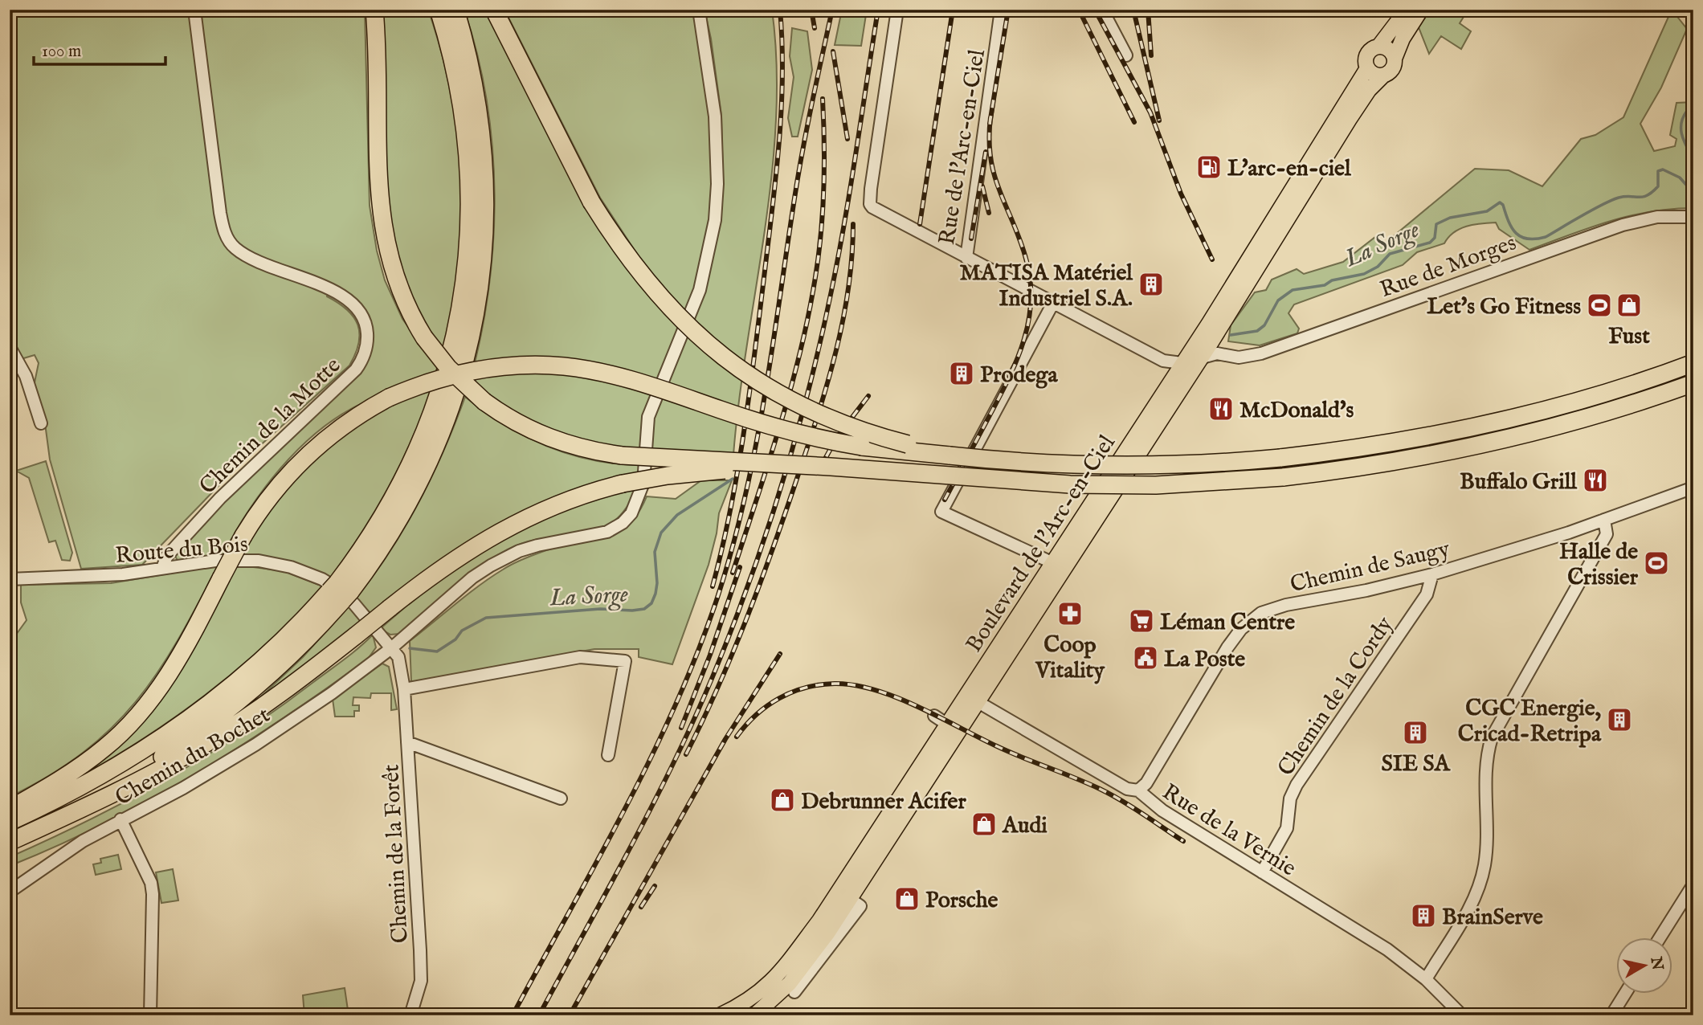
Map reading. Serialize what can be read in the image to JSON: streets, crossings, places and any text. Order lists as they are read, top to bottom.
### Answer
{
  "streets": {
    "main road": ["Boulevard de l'Arc-en-Ciel"],
    "street": [
      "Rue de l'Arc-en-Ciel",
      "Rue de Morges",
      "Chemin de la Motte",
      "Route du Bois",
      "Chemin de Saugy",
      "Chemin de la Cordy",
      "Chemin du Bochet",
      "Rue de la Vernie",
      "Chemin de la Forêt"
    ]
  },
  "crossings": [
    ["Rue de Morges", "Boulevard de l'Arc-en-Ciel"],
    ["Chemin de la Motte", "Route du Bois"],
    ["Boulevard de l'Arc-en-Ciel", "Rue de la Vernie"],
    ["Route du Bois", "Chemin du Bochet"],
    ["Route du Bois", "Chemin de la Forêt"],
    ["Chemin de Saugy", "Chemin de la Cordy"],
    ["Chemin de Saugy", "Rue de la Vernie"],
    ["Chemin de la Cordy", "Rue de la Vernie"],
    ["Chemin du Bochet", "Chemin de la Forêt"]
  ],
  "water": ["La Sorge"],
  "places": {
    "fuel station": ["L'arc-en-ciel"],
    "building": [
      "MATISA Matériel Industriel S.A.",
      "Prodega",
      "CGC Energie, Cricad-Retripa",
      "SIE SA",
      "BrainServe"
    ],
    "sports": ["Let's Go Fitness", "Halle de Crissier"],
    "shop": [
      "Fust",
      "Debrunner Acifer",
      "Audi",
      "Porsche"
    ],
    "restaurant": ["McDonald's", "Buffalo Grill"],
    "pharmacy": ["Coop Vitality"],
    "supermarket": ["Léman Centre"],
    "public building": ["La Poste"]
  },
  "scale_bar": "100 m",
  "north": "right"
}
